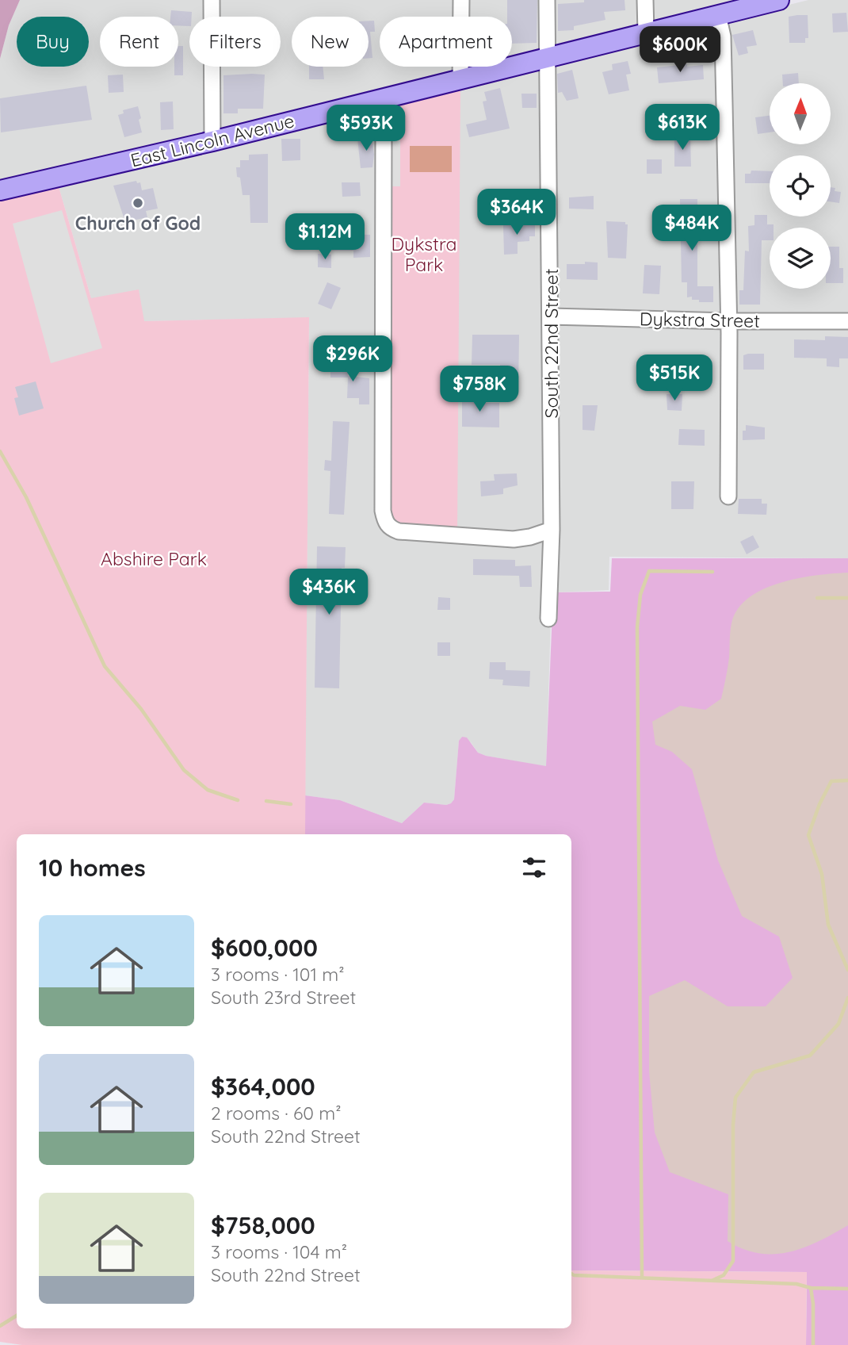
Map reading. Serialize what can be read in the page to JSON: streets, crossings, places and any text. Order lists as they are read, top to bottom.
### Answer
{
  "streets": {
    "main road": ["East Lincoln Avenue"],
    "street": ["Dykstra Street", "South 22nd Street"]
  },
  "crossings": [
    ["East Lincoln Avenue", "South 22nd Street"],
    ["Dykstra Street", "South 22nd Street"]
  ],
  "parks": ["Dykstra Park", "Abshire Park"],
  "places": ["Church of God"],
  "north": "top",
  "page": {
    "chip": [
      "Buy",
      "Rent",
      "Filters",
      "New",
      "Apartment"
    ],
    "price": [
      "$600K",
      "$613K",
      "$593K",
      "$364K",
      "$484K",
      "$1.12M",
      "$296K",
      "$515K",
      "$758K",
      "$436K"
    ],
    "heading": "10 homes",
    "list": [
      {
        "name": "$600,000",
        "note": "3 rooms · 101 m² · South 23rd Street"
      },
      {
        "name": "$364,000",
        "note": "2 rooms · 60 m² · South 22nd Street"
      },
      {
        "name": "$758,000",
        "note": "3 rooms · 104 m² · South 22nd Street"
      }
    ]
  }
}
